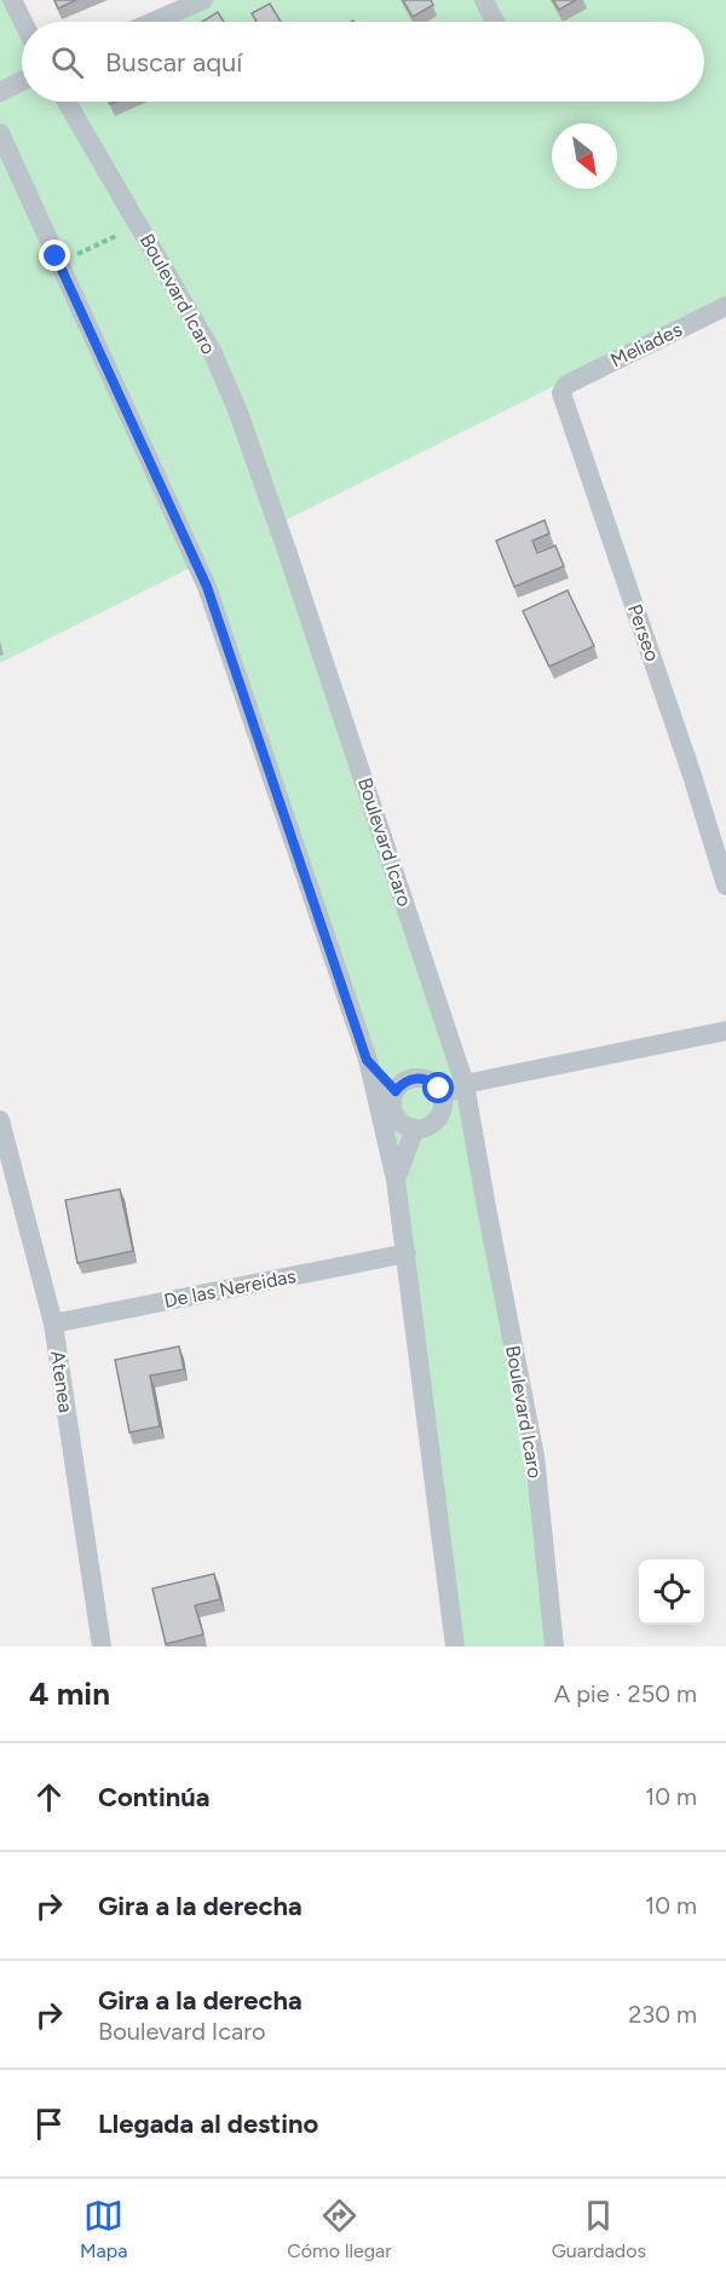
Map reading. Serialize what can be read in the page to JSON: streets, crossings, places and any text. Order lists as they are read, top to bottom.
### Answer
{
  "streets": {
    "street": [
      "Boulevard Icaro",
      "Meliades",
      "Perseo",
      "De las Nereidas",
      "Atenea"
    ]
  },
  "crossings": [
    ["Meliades", "Perseo"],
    ["De las Nereidas", "Atenea"]
  ],
  "north": "bottom right",
  "page": {
    "search": "Buscar aquí",
    "heading": ["4 min", "A pie · 250 m"],
    "list": [
      ["Continúa", "10 m"],
      ["Gira a la derecha", "10 m"],
      ["Gira a la derecha", "Boulevard Icaro", "230 m"],
      "Llegada al destino"
    ],
    "nav": ["Mapa", "Cómo llegar", "Guardados"]
  }
}
